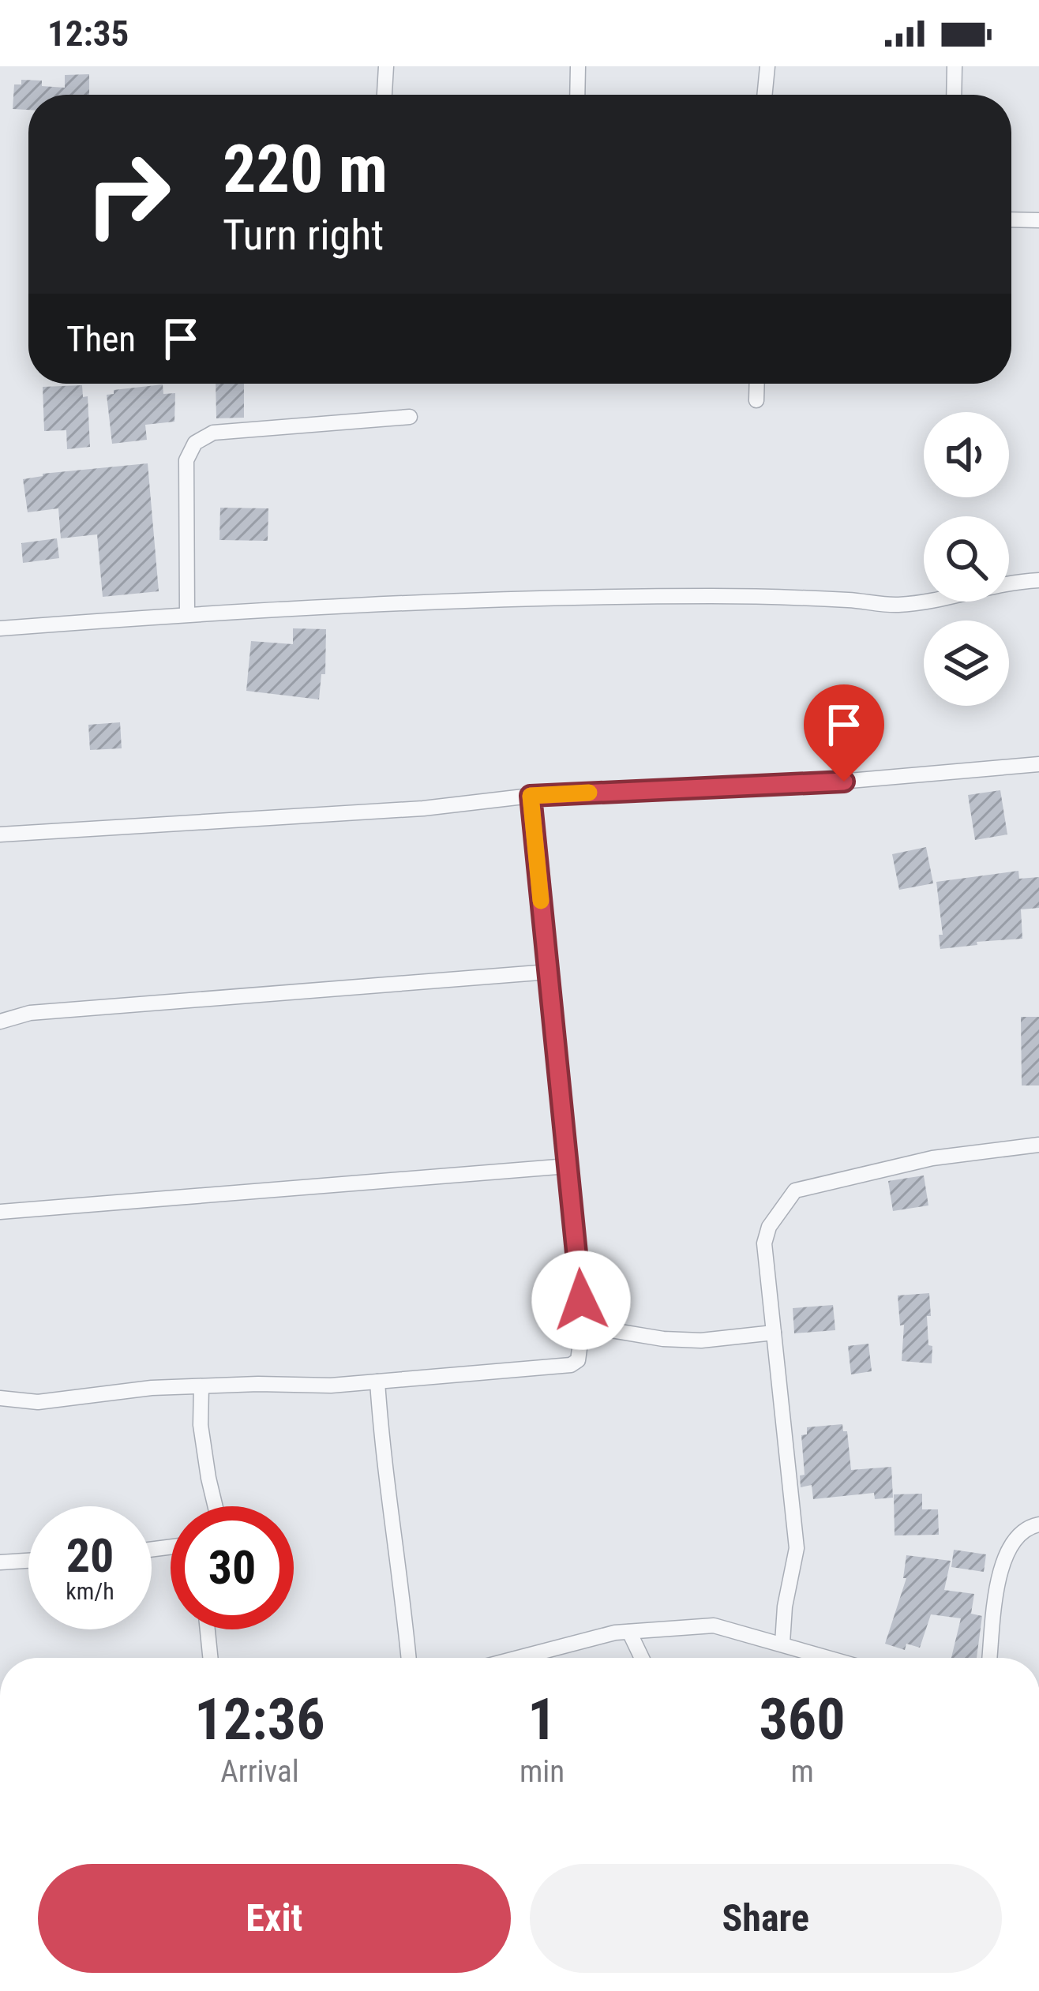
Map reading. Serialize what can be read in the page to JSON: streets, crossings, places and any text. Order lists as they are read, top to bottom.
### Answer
{
  "page": {
    "status": "12:35",
    "turn": ["220 m", "Turn right"],
    "then": "Then",
    "speed": "20 km/h",
    "limit": "30",
    "eta": [
      "12:36",
      "Arrival",
      "1",
      "min",
      "360",
      "m"
    ],
    "buttons": ["Exit", "Share"]
  }
}
